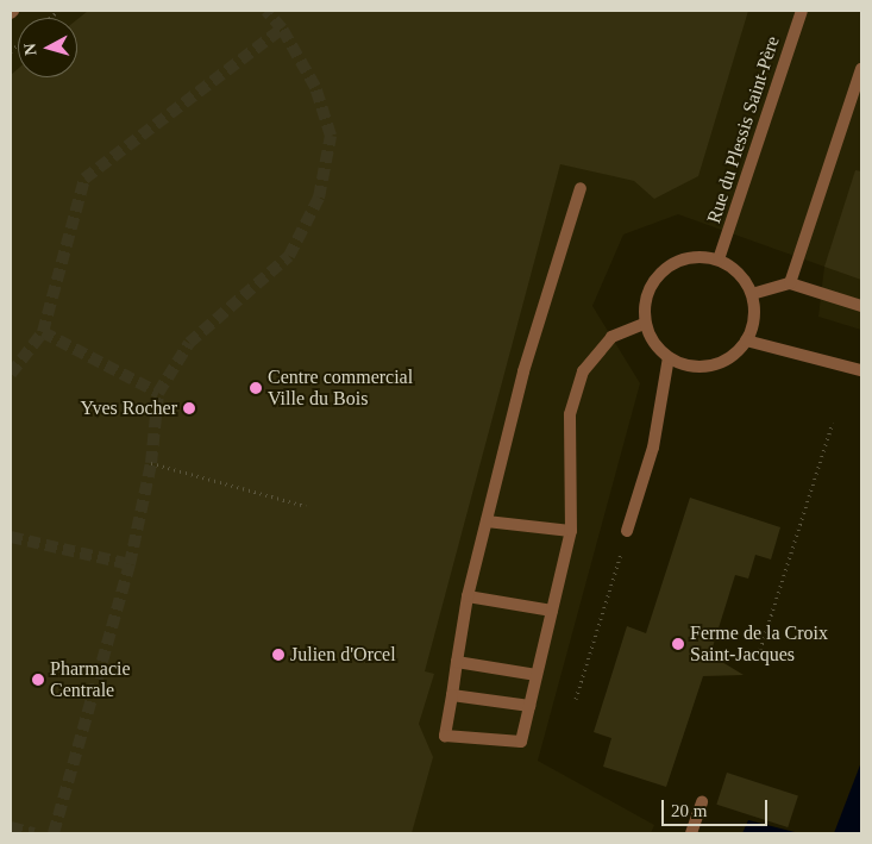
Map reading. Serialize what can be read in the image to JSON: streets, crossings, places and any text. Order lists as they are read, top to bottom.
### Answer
{
  "streets": {
    "street": ["Rue du Plessis Saint-Père"]
  },
  "places": [
    "Centre commercial Ville du Bois",
    "Yves Rocher",
    "Ferme de la Croix Saint-Jacques",
    "Julien d'Orcel",
    "Pharmacie Centrale"
  ],
  "scale_bar": "20 m",
  "north": "left"
}
